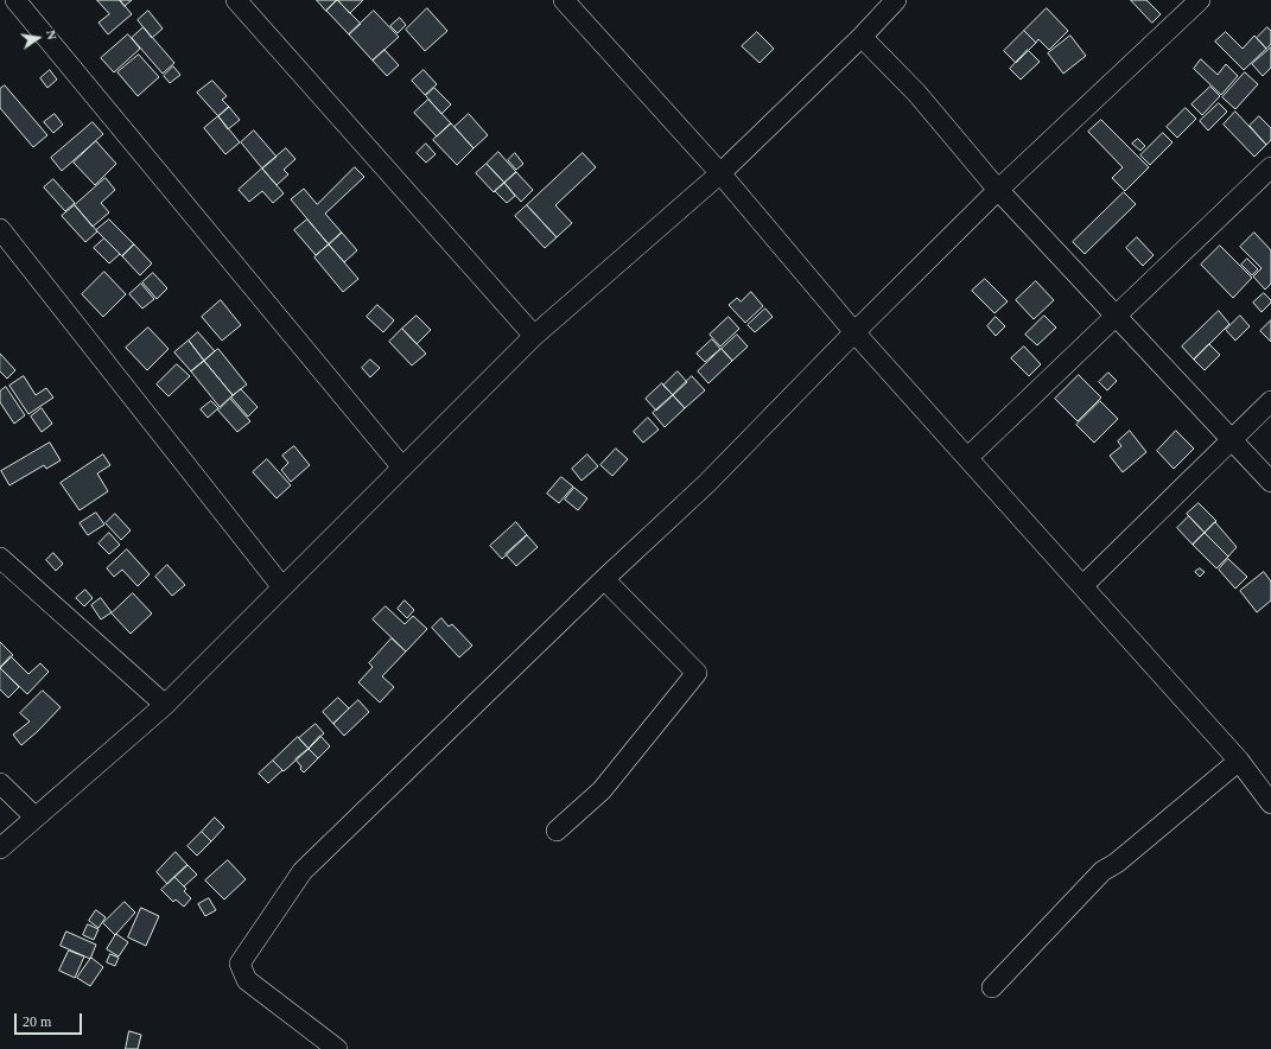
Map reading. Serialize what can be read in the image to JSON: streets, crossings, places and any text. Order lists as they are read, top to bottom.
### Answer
{
  "scale_bar": "20 m",
  "north": "right"
}
